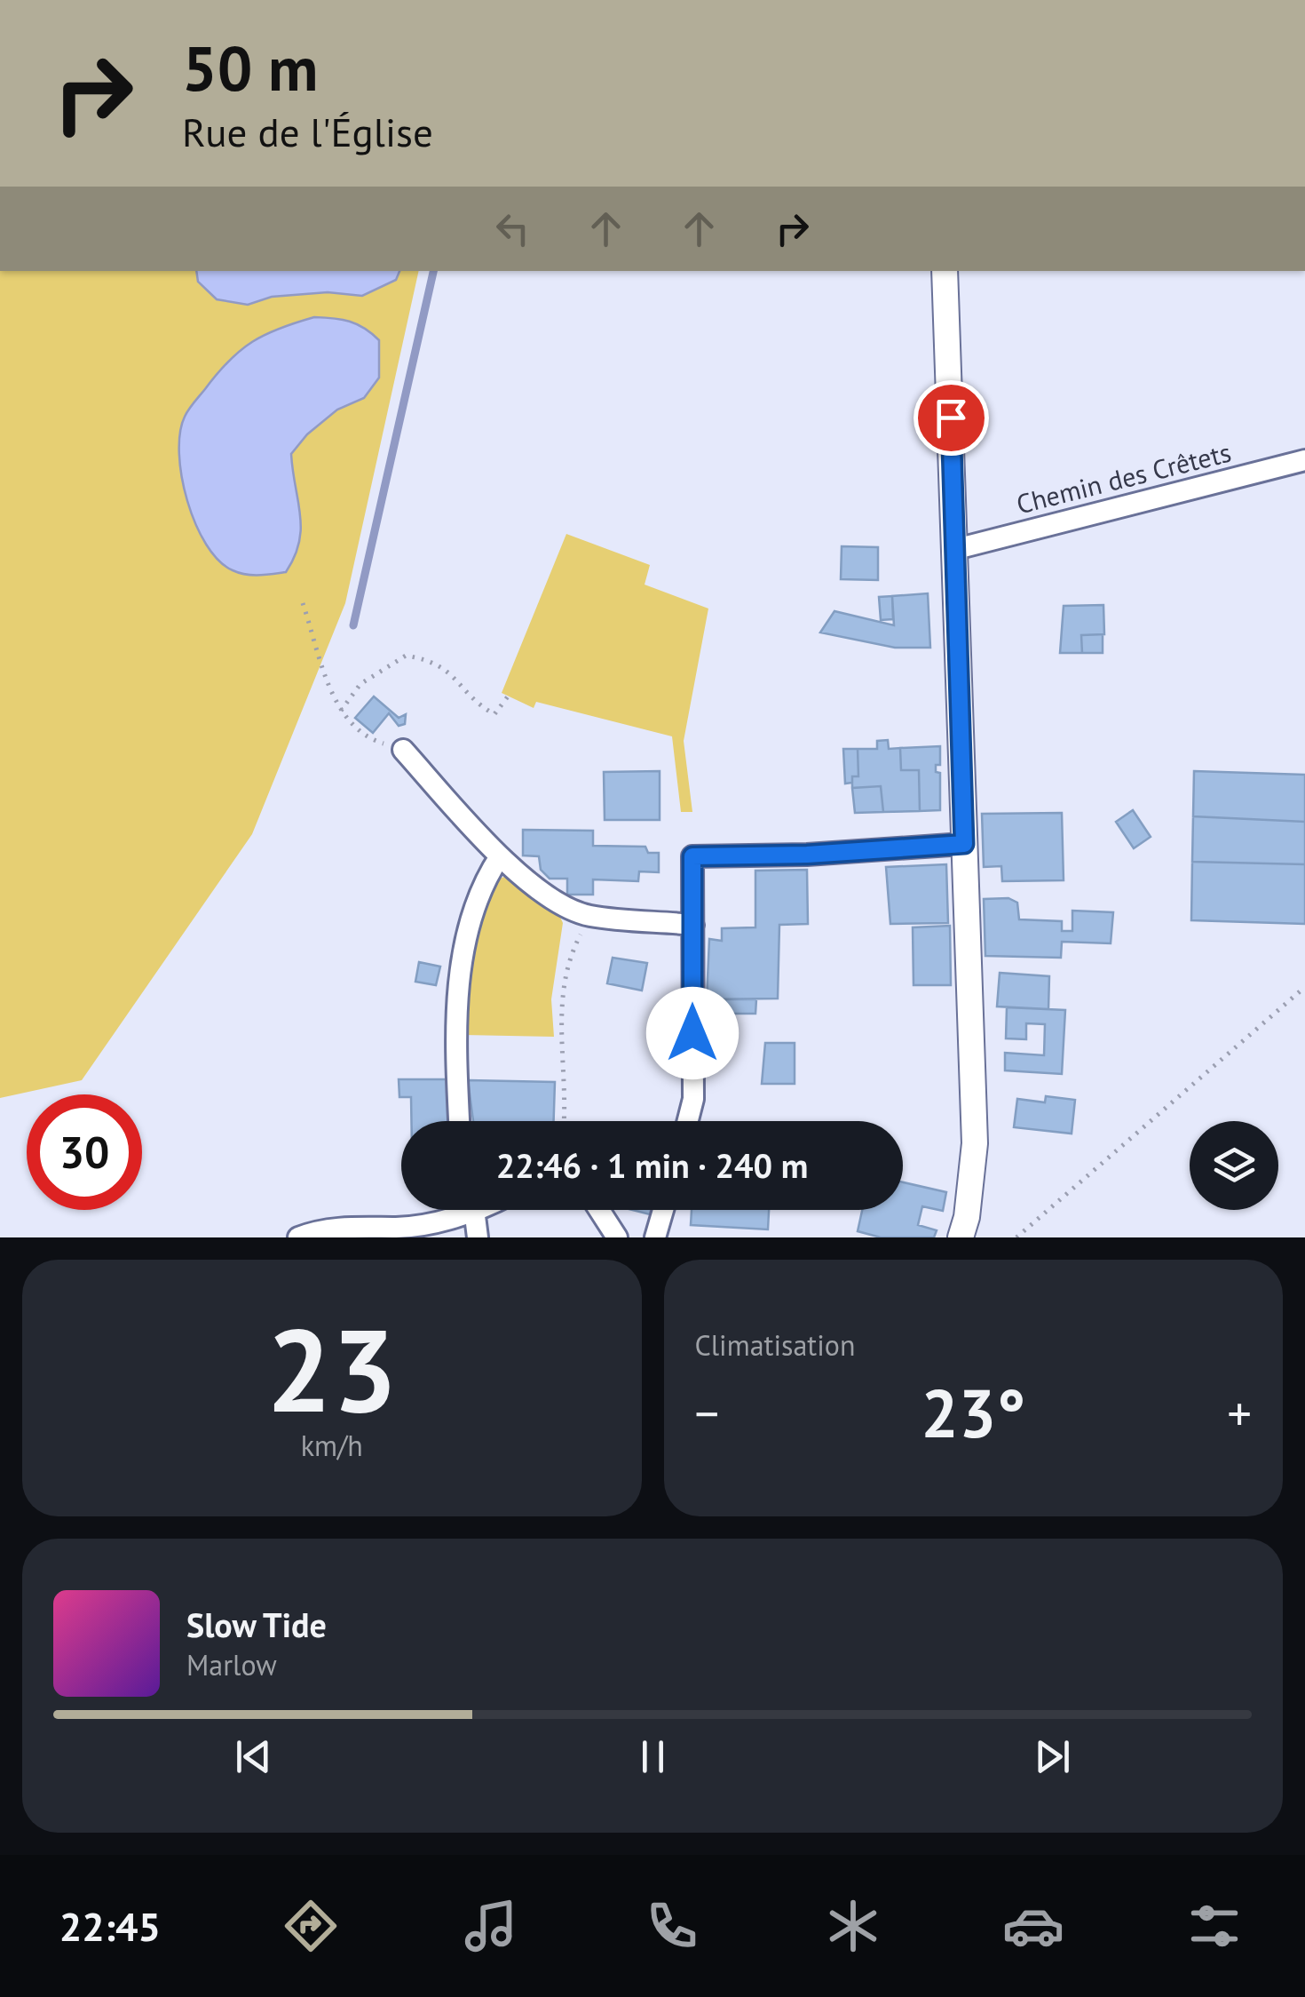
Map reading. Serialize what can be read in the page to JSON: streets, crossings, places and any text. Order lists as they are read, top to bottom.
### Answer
{
  "streets": {
    "street": ["Chemin des Crêtets"]
  },
  "page": {
    "turn": ["50 m", "Rue de l'Église"],
    "limit": "30",
    "trip": "22:46 · 1 min · 240 m",
    "tile": [
      ["23", "km/h"],
      "Climatisation"
    ],
    "heat": ["−", "23°", "+"],
    "song": ["Slow Tide", "Marlow"],
    "tabs": "22:45"
  }
}
